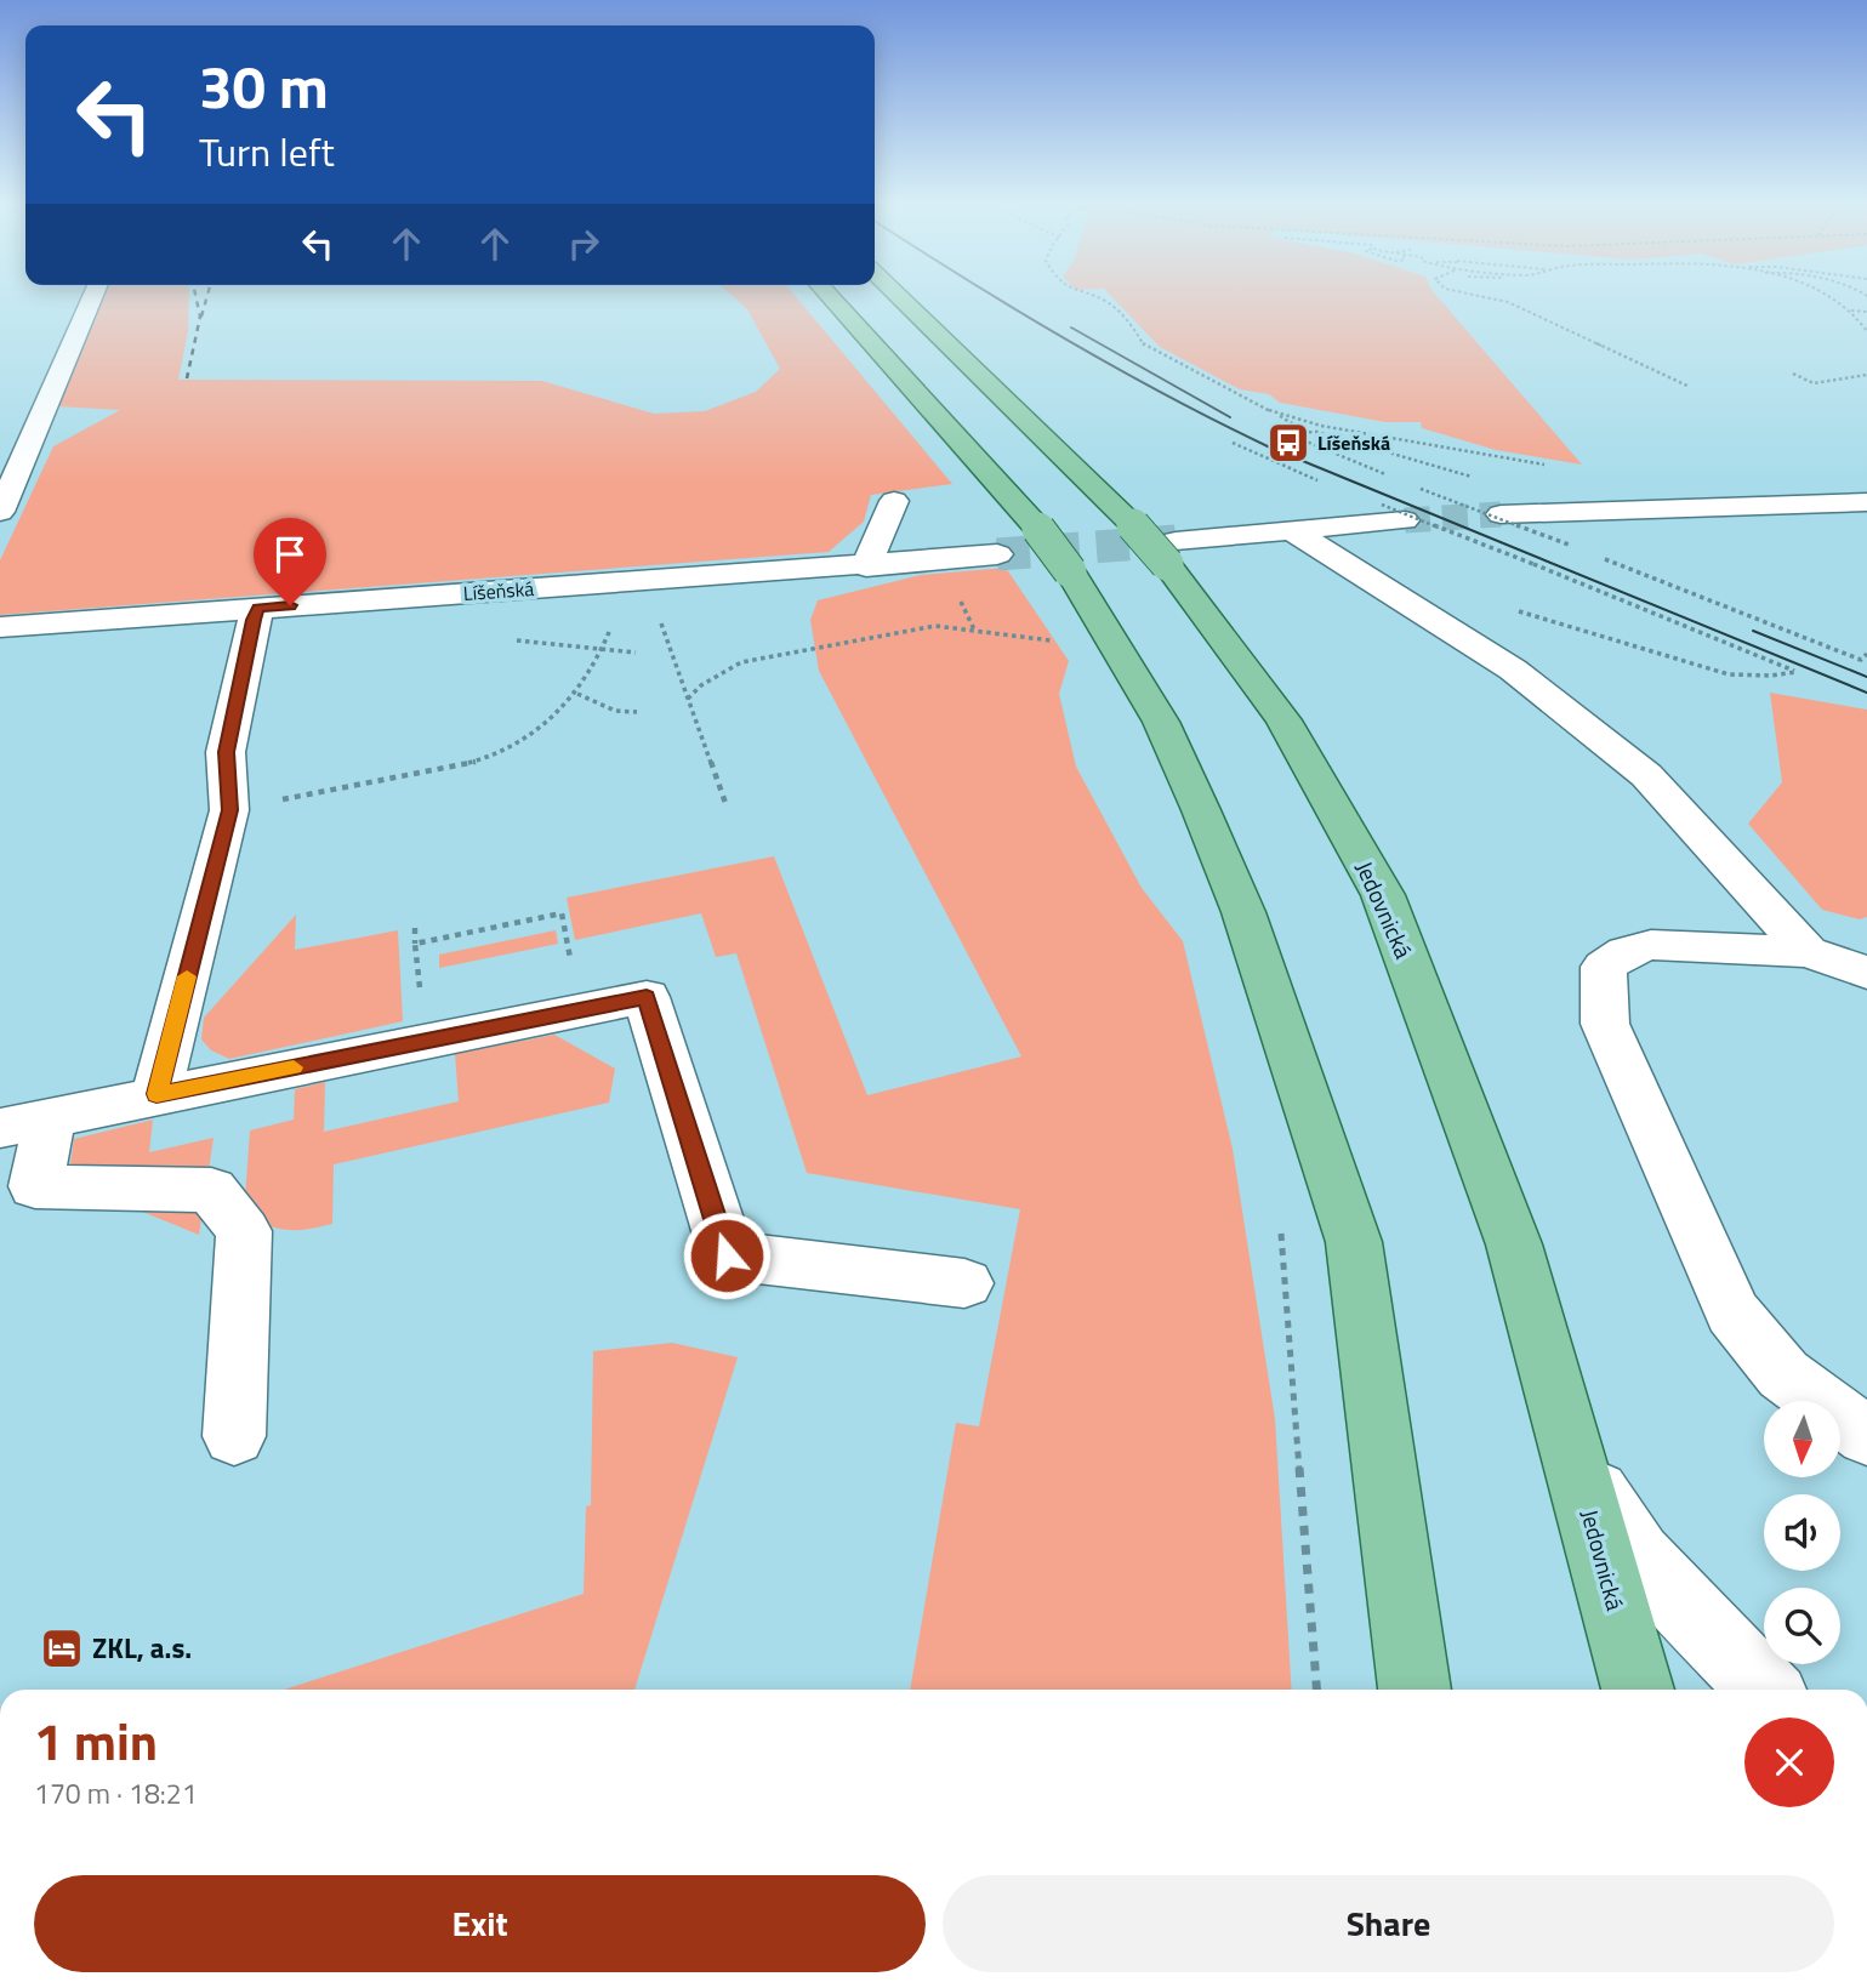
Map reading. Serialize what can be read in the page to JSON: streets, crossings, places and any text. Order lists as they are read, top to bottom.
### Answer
{
  "streets": {
    "main road": ["Jedovnická"],
    "street": ["Líšeňská"]
  },
  "places": {
    "bus stop": ["Líšeňská"],
    "hotel": ["ZKL, a.s."]
  },
  "north": "bottom",
  "page": {
    "turn": ["30 m", "Turn left"],
    "heading": ["1 min", "170 m · 18:21"],
    "buttons": ["Exit", "Share"]
  }
}
